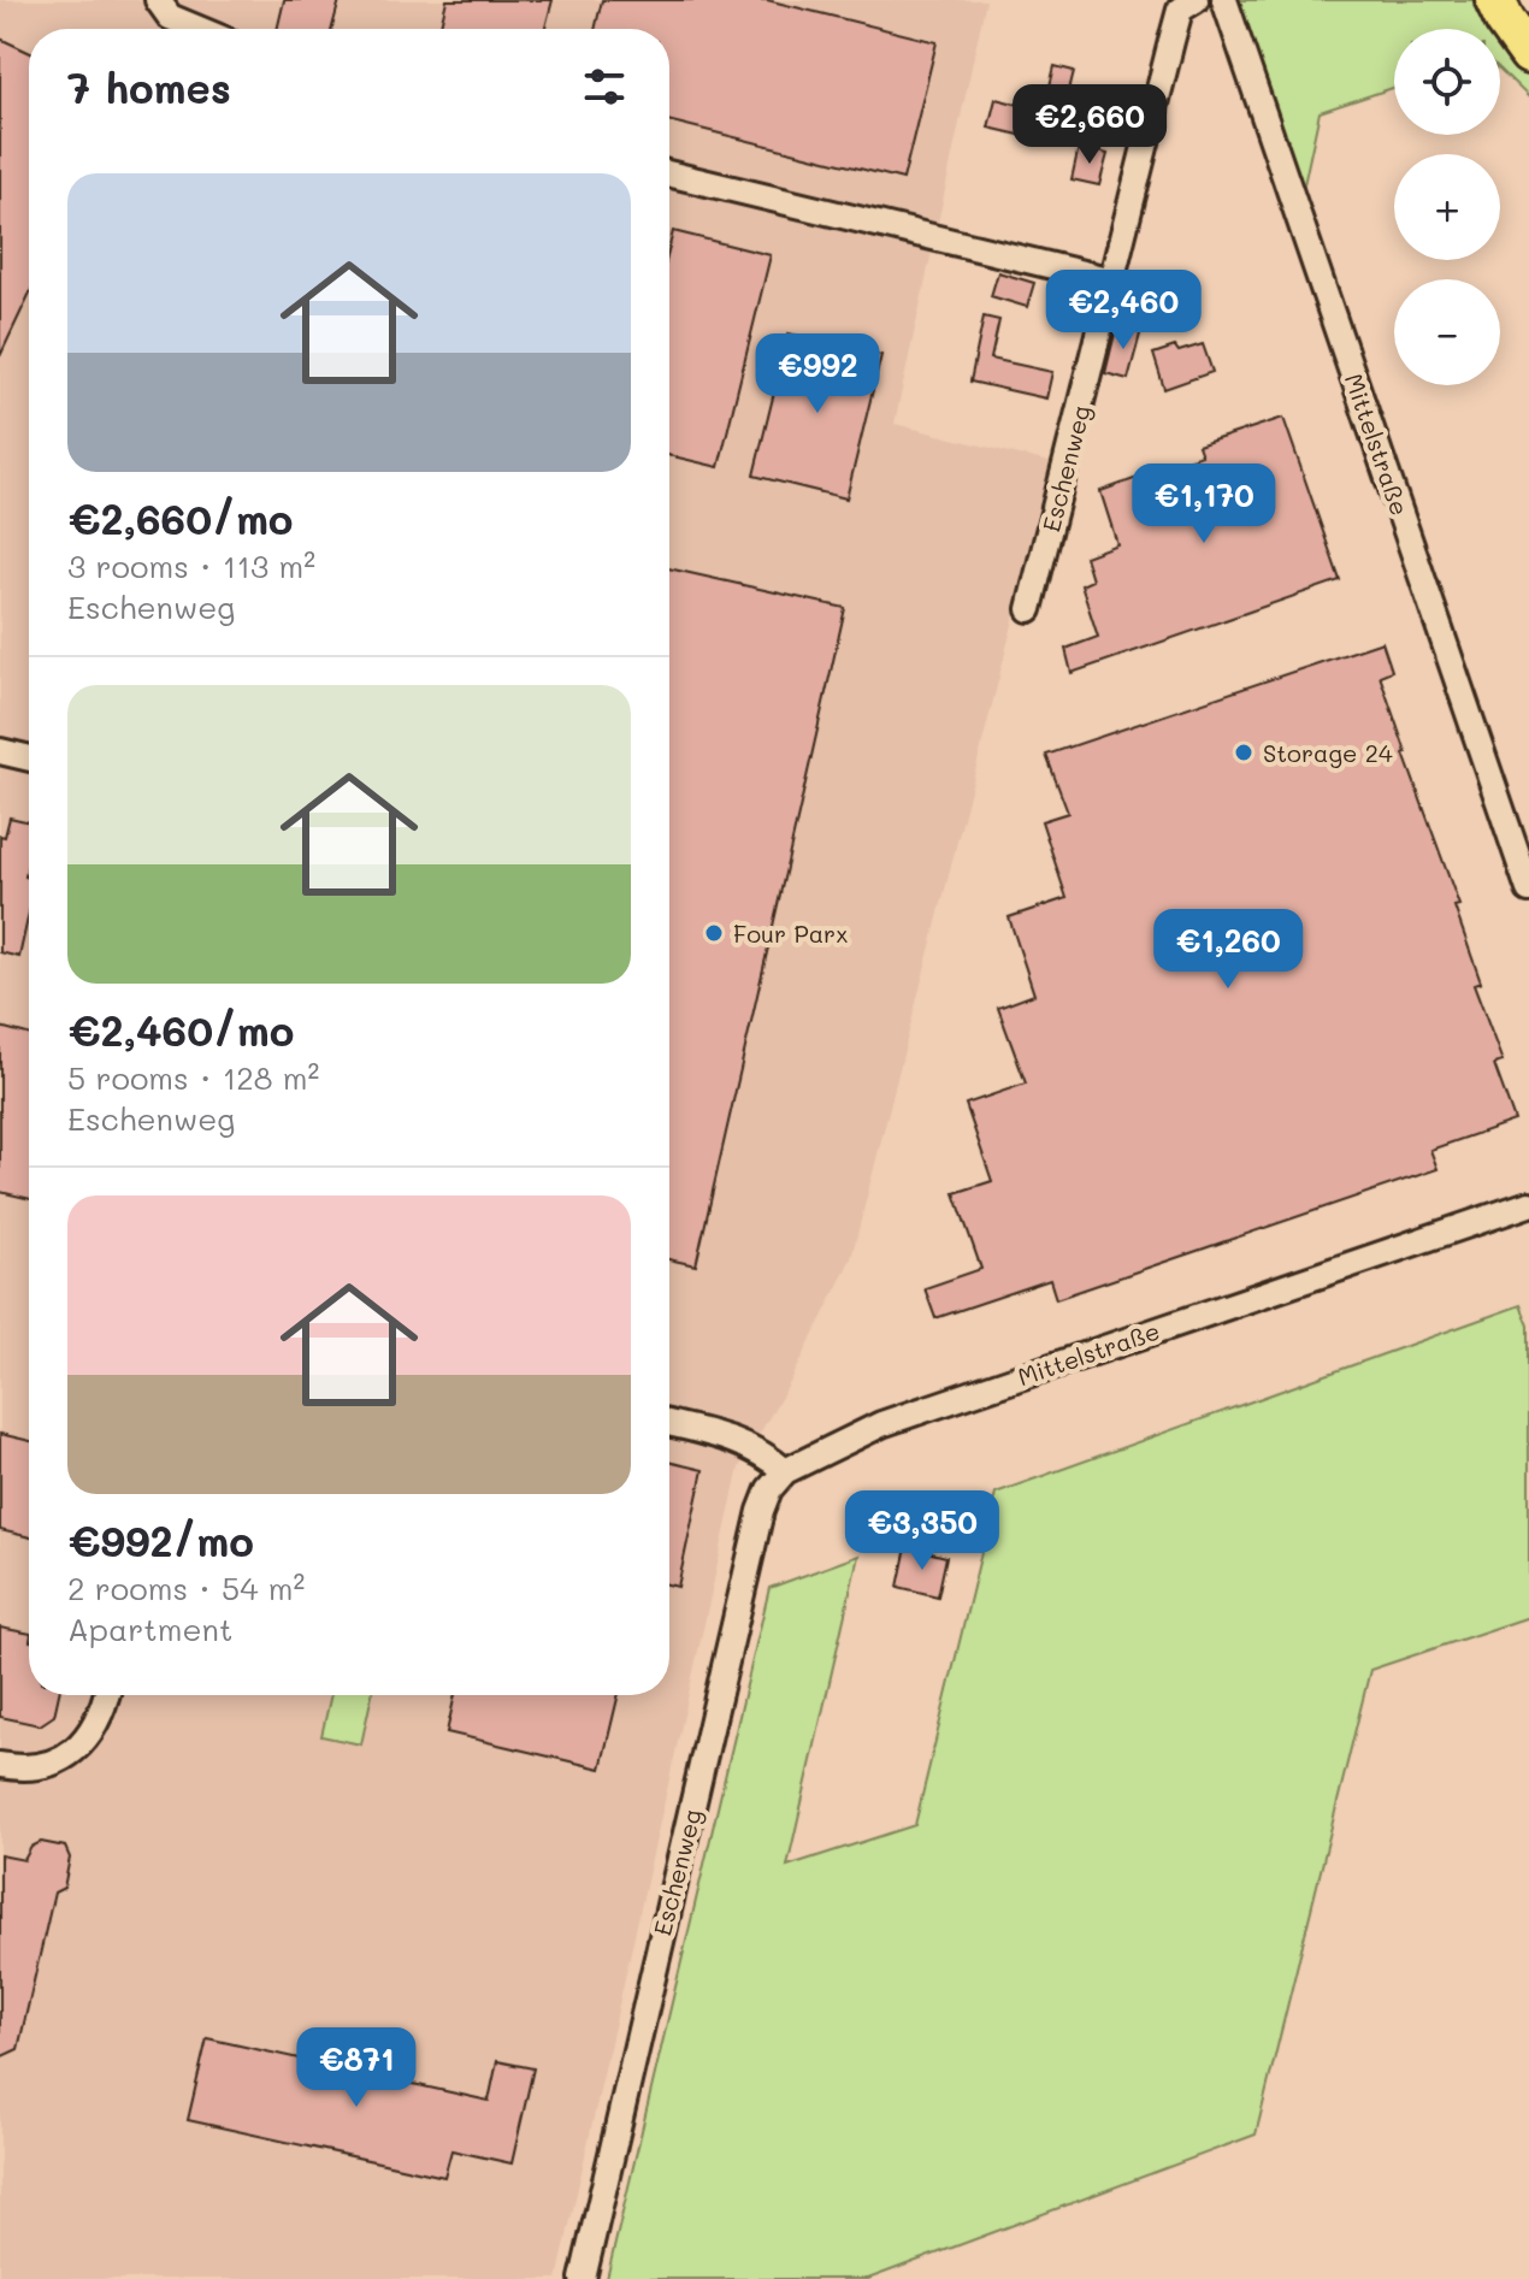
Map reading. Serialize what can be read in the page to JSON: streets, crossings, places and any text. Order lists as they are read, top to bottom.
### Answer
{
  "streets": {
    "street": ["Mittelstraße", "Eschenweg"]
  },
  "crossings": [
    ["Mittelstraße", "Eschenweg"]
  ],
  "places": ["Storage 24", "Four Parx"],
  "page": {
    "map_buttons": ["+", "−"],
    "heading": "7 homes",
    "price": [
      "€2,660",
      "€2,460",
      "€992",
      "€1,170",
      "€1,260",
      "€3,350",
      "€871"
    ],
    "list": [
      {
        "name": "€2,660/mo",
        "note": "3 rooms · 113 m² · Eschenweg"
      },
      {
        "name": "€2,460/mo",
        "note": "5 rooms · 128 m² · Eschenweg"
      },
      {
        "name": "€992/mo",
        "note": "2 rooms · 54 m² · Apartment"
      }
    ]
  }
}
